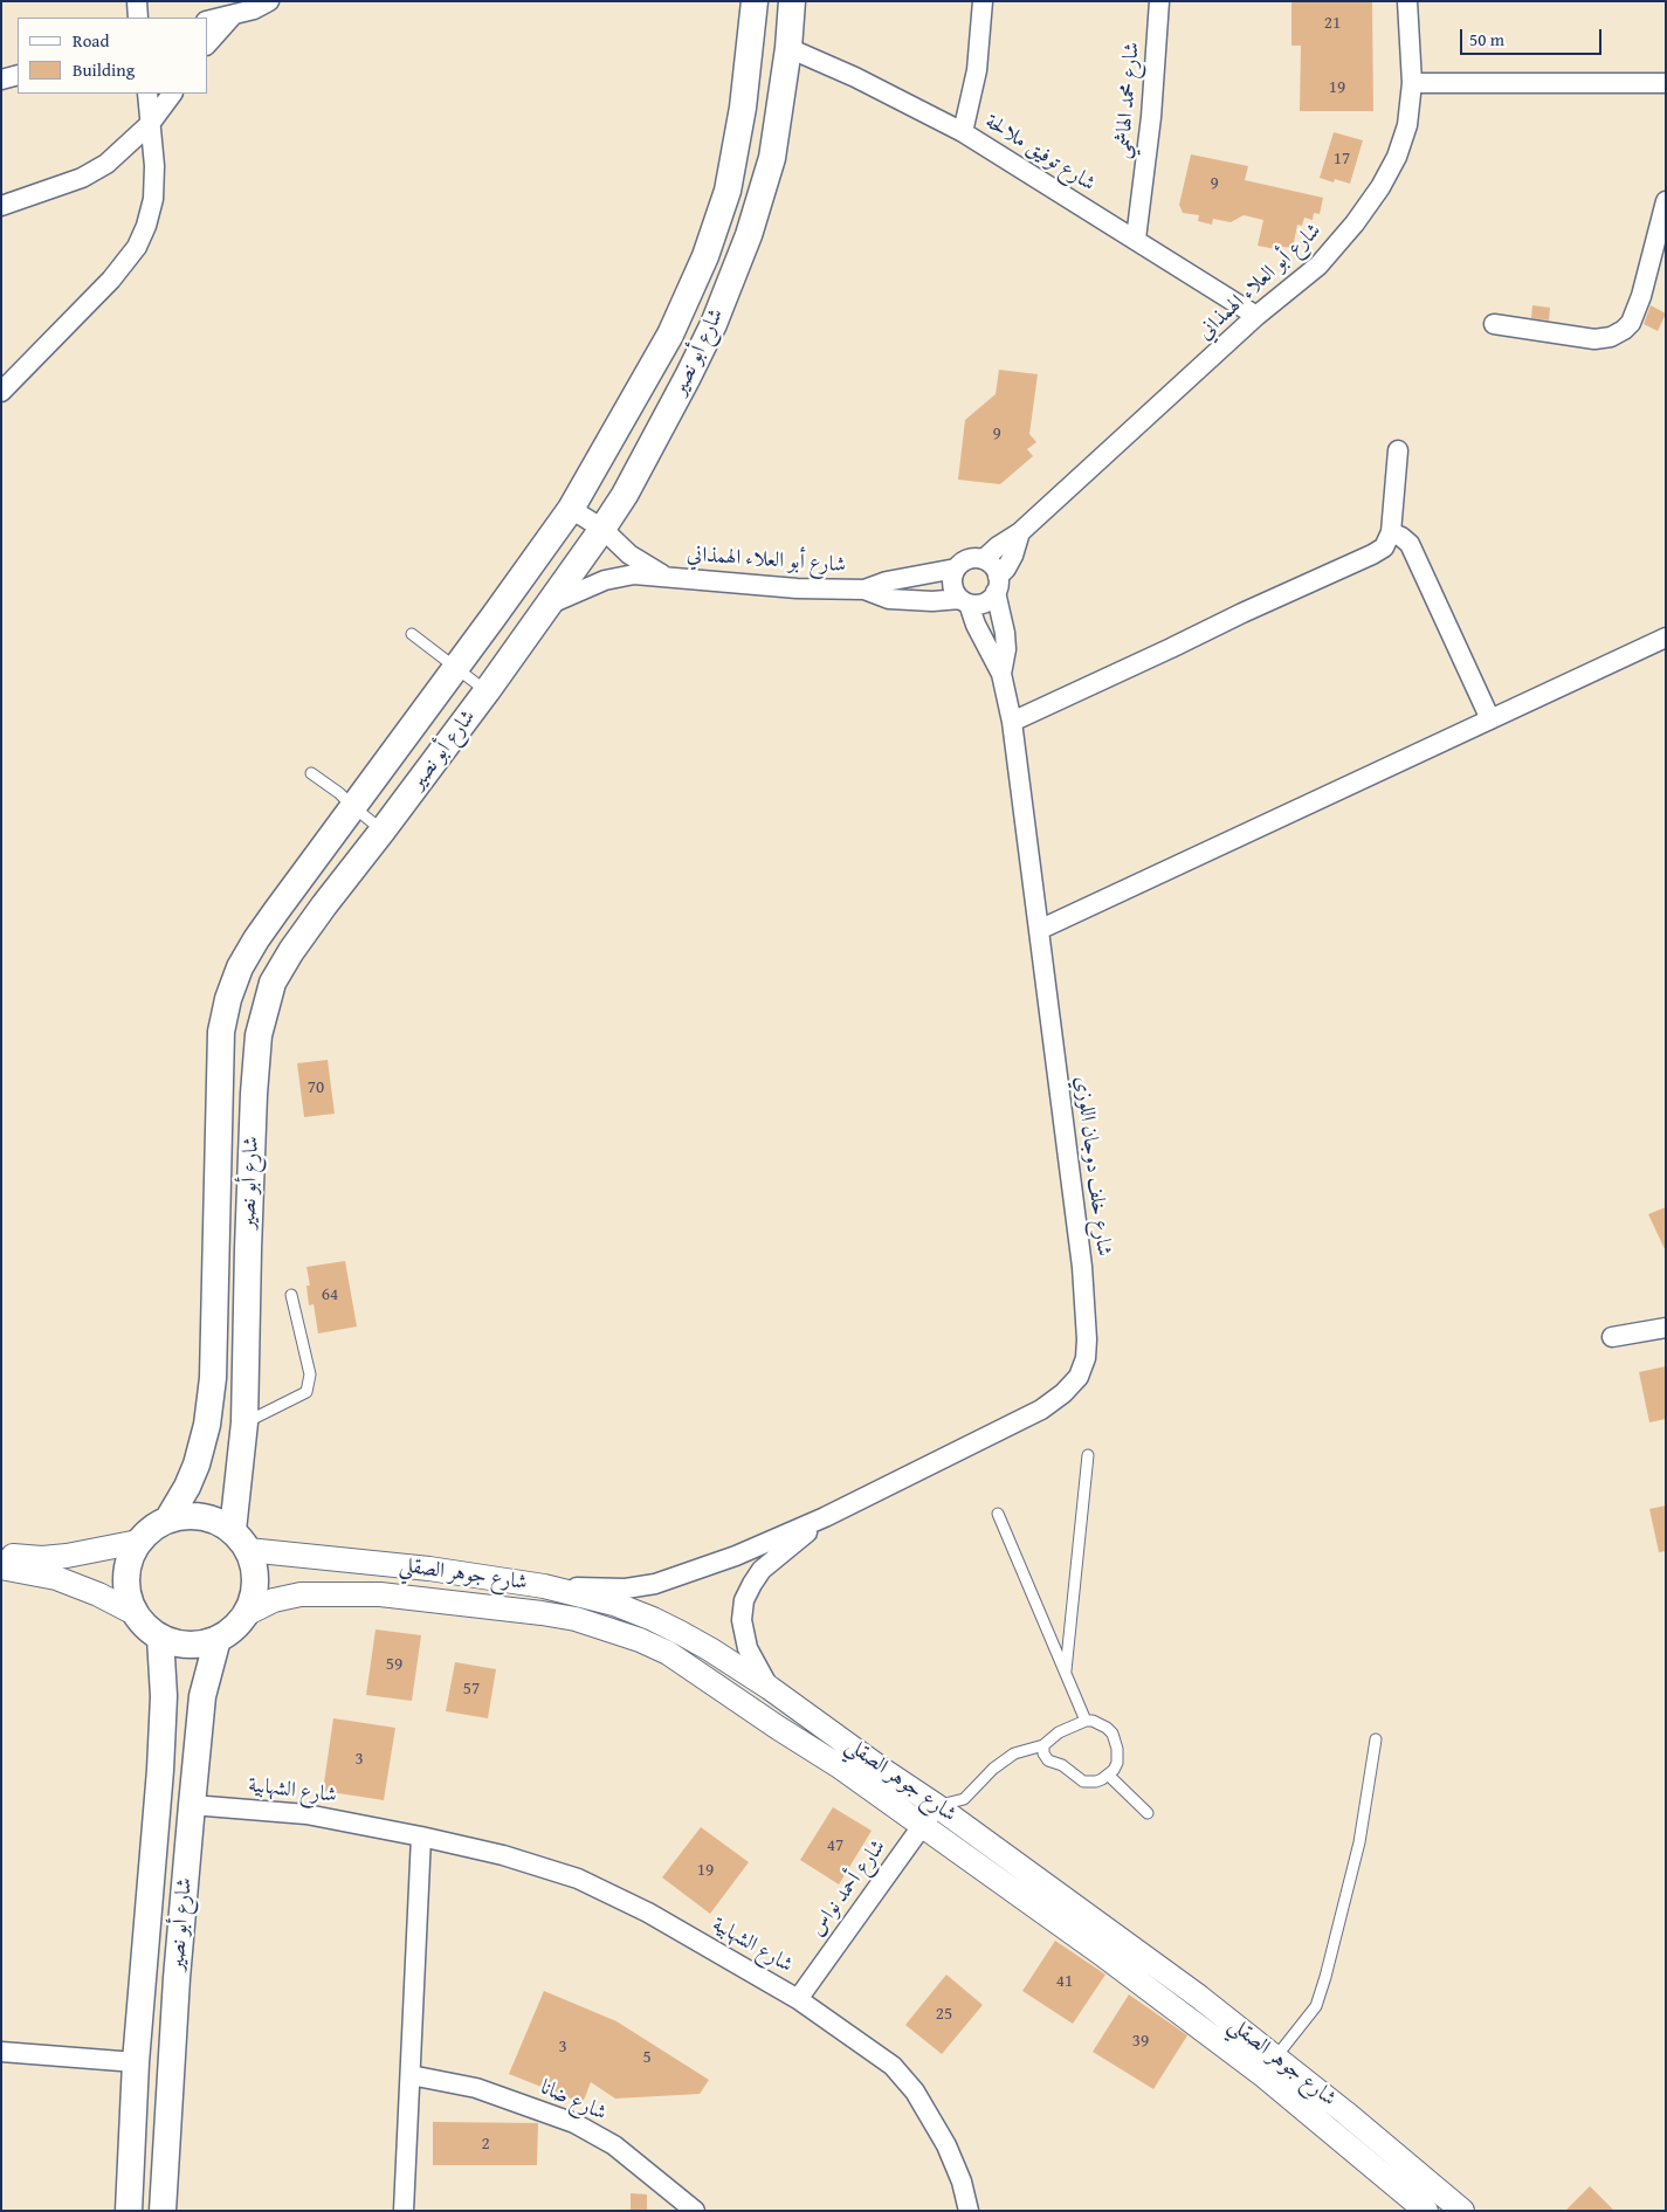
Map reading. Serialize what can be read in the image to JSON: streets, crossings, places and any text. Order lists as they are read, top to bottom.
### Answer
{
  "streets": {
    "main road": ["شارع أبو نصير"],
    "street": [
      "شارع محمد الهاشمي",
      "شارع توفيق ملالحة",
      "شارع أبو العلاء الهمذاني",
      "شارع خلف دوجان اللوزي",
      "شارع جوهر الصقلي",
      "شارع الشهابية",
      "شارع أحمد نواس",
      "شارع ضانا"
    ]
  },
  "crossings": [
    ["شارع محمد الهاشمي", "شارع توفيق ملالحة"],
    ["شارع توفيق ملالحة", "شارع أبو العلاء الهمذاني"],
    ["شارع توفيق ملالحة", "شارع أبو نصير"],
    ["شارع أبو العلاء الهمذاني", "شارع أبو نصير"],
    ["شارع أبو العلاء الهمذاني", "شارع خلف دوجان اللوزي"],
    ["شارع أبو نصير", "شارع جوهر الصقلي"],
    ["شارع أبو نصير", "شارع الشهابية"],
    ["شارع خلف دوجان اللوزي", "شارع جوهر الصقلي"],
    ["شارع جوهر الصقلي", "شارع أحمد نواس"],
    ["شارع الشهابية", "شارع أحمد نواس"]
  ],
  "house_numbers": [
    "21",
    "19",
    "17",
    "9",
    "9",
    "70",
    "64",
    "59",
    "57",
    "3",
    "47",
    "19",
    "41",
    "25",
    "39",
    "3",
    "5",
    "2"
  ],
  "legend": ["Road", "Building"],
  "scale_bar": "50 m"
}
